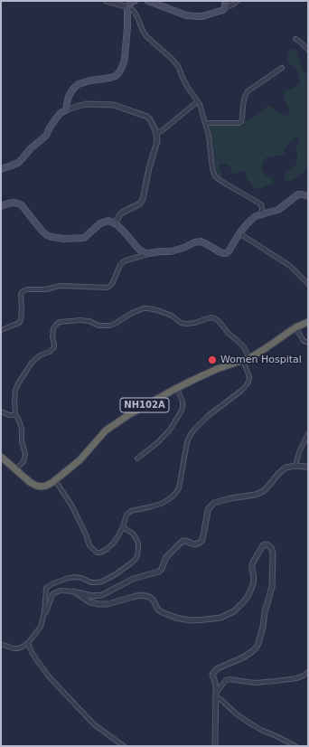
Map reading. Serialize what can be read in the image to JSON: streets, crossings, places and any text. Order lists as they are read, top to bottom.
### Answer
{
  "streets": {
    "highway": ["NH102A"]
  },
  "places": ["Women Hospital"]
}
